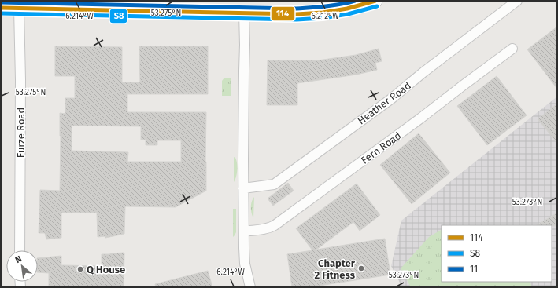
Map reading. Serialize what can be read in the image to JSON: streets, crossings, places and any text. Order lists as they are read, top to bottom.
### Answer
{
  "streets": {
    "street": ["Heather Road", "Furze Road", "Fern Road"]
  },
  "places": ["Chapter 2 Fitness", "Q House"],
  "lines": ["transit line 114", "transit line 11", "transit line S8"],
  "legend": ["114", "S8", "11"],
  "north": "top left",
  "coordinates": [
    "53.275°N",
    "6.214°W",
    "6.212°W",
    "53.273°N"
  ]
}
